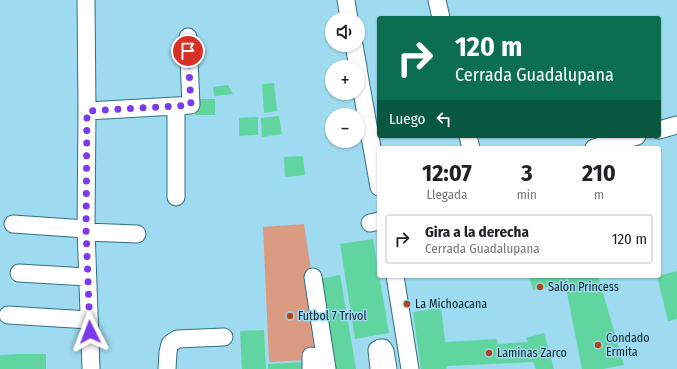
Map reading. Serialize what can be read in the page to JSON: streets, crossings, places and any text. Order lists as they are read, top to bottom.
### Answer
{
  "places": [
    "Salón Princess",
    "La Michoacana",
    "Futbol 7 Trivol",
    "Condado Ermita",
    "Laminas Zarco"
  ],
  "page": {
    "map_buttons": ["+", "−"],
    "turn": ["120 m", "Cerrada Guadalupana"],
    "then": "Luego",
    "eta": [
      "12:07",
      "Llegada",
      "3",
      "min",
      "210",
      "m"
    ],
    "list": [
      {
        "name": "Gira a la derecha",
        "note": "Cerrada Guadalupana",
        "value": "120 m"
      }
    ]
  }
}
